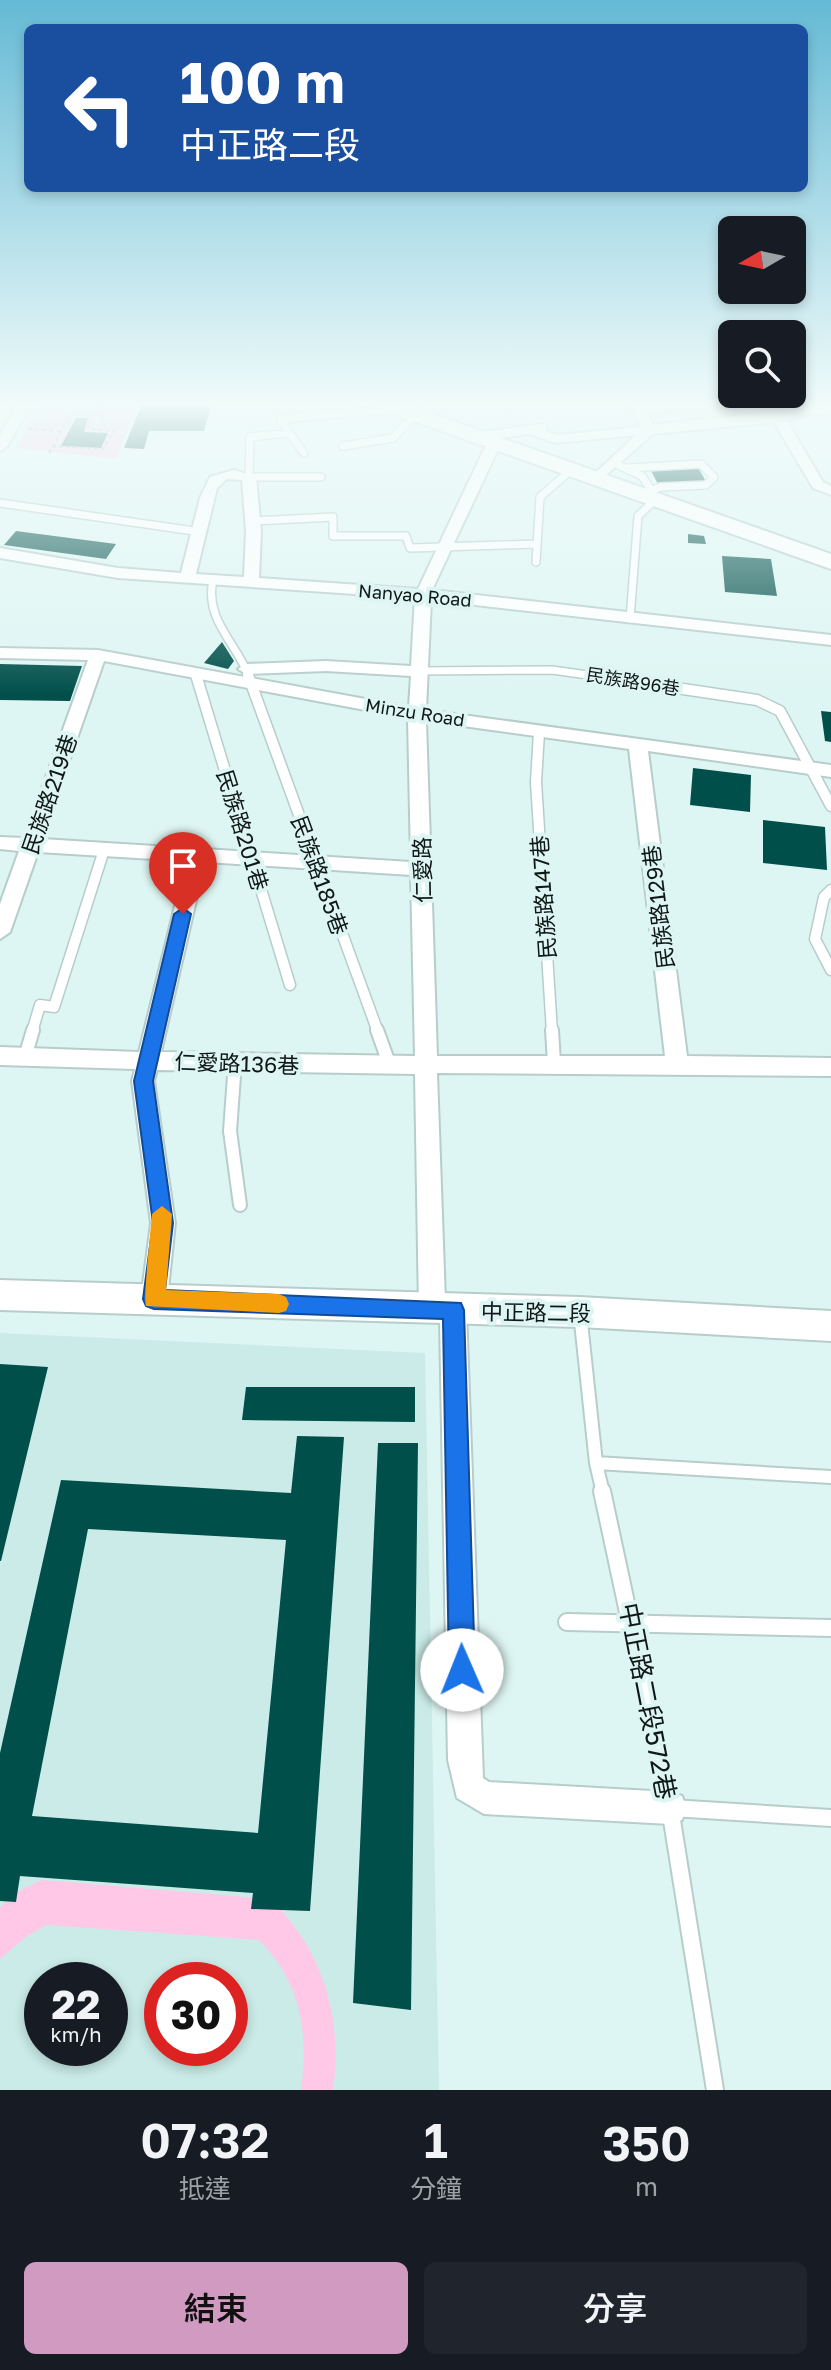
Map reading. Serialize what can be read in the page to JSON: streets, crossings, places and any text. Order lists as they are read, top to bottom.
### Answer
{
  "streets": {
    "street": [
      "Nanyao Road",
      "Minzu Road",
      "民族路219巷",
      "仁愛路",
      "民族路129巷",
      "仁愛路136巷",
      "中正路二段"
    ],
    "lane": [
      "民族路96巷",
      "民族路201巷",
      "民族路185巷",
      "民族路147巷",
      "中正路二段572巷"
    ]
  },
  "crossings": [
    ["Nanyao Road", "仁愛路"],
    ["Nanyao Road", "民族路185巷"],
    ["民族路96巷", "Minzu Road"],
    ["民族路96巷", "仁愛路"],
    ["Minzu Road", "民族路219巷"],
    ["Minzu Road", "民族路201巷"],
    ["Minzu Road", "仁愛路"],
    ["Minzu Road", "民族路185巷"],
    ["Minzu Road", "民族路147巷"],
    ["Minzu Road", "民族路129巷"],
    ["仁愛路", "仁愛路136巷"],
    ["仁愛路", "中正路二段"],
    ["仁愛路", "中正路二段572巷"],
    ["民族路185巷", "仁愛路136巷"],
    ["民族路147巷", "仁愛路136巷"],
    ["民族路129巷", "仁愛路136巷"],
    ["中正路二段", "中正路二段572巷"]
  ],
  "north": "left",
  "page": {
    "turn": ["100 m", "中正路二段"],
    "speed": "22 km/h",
    "limit": "30",
    "eta": [
      "07:32",
      "抵達",
      "1",
      "分鐘",
      "350",
      "m"
    ],
    "buttons": ["結束", "分享"]
  }
}
